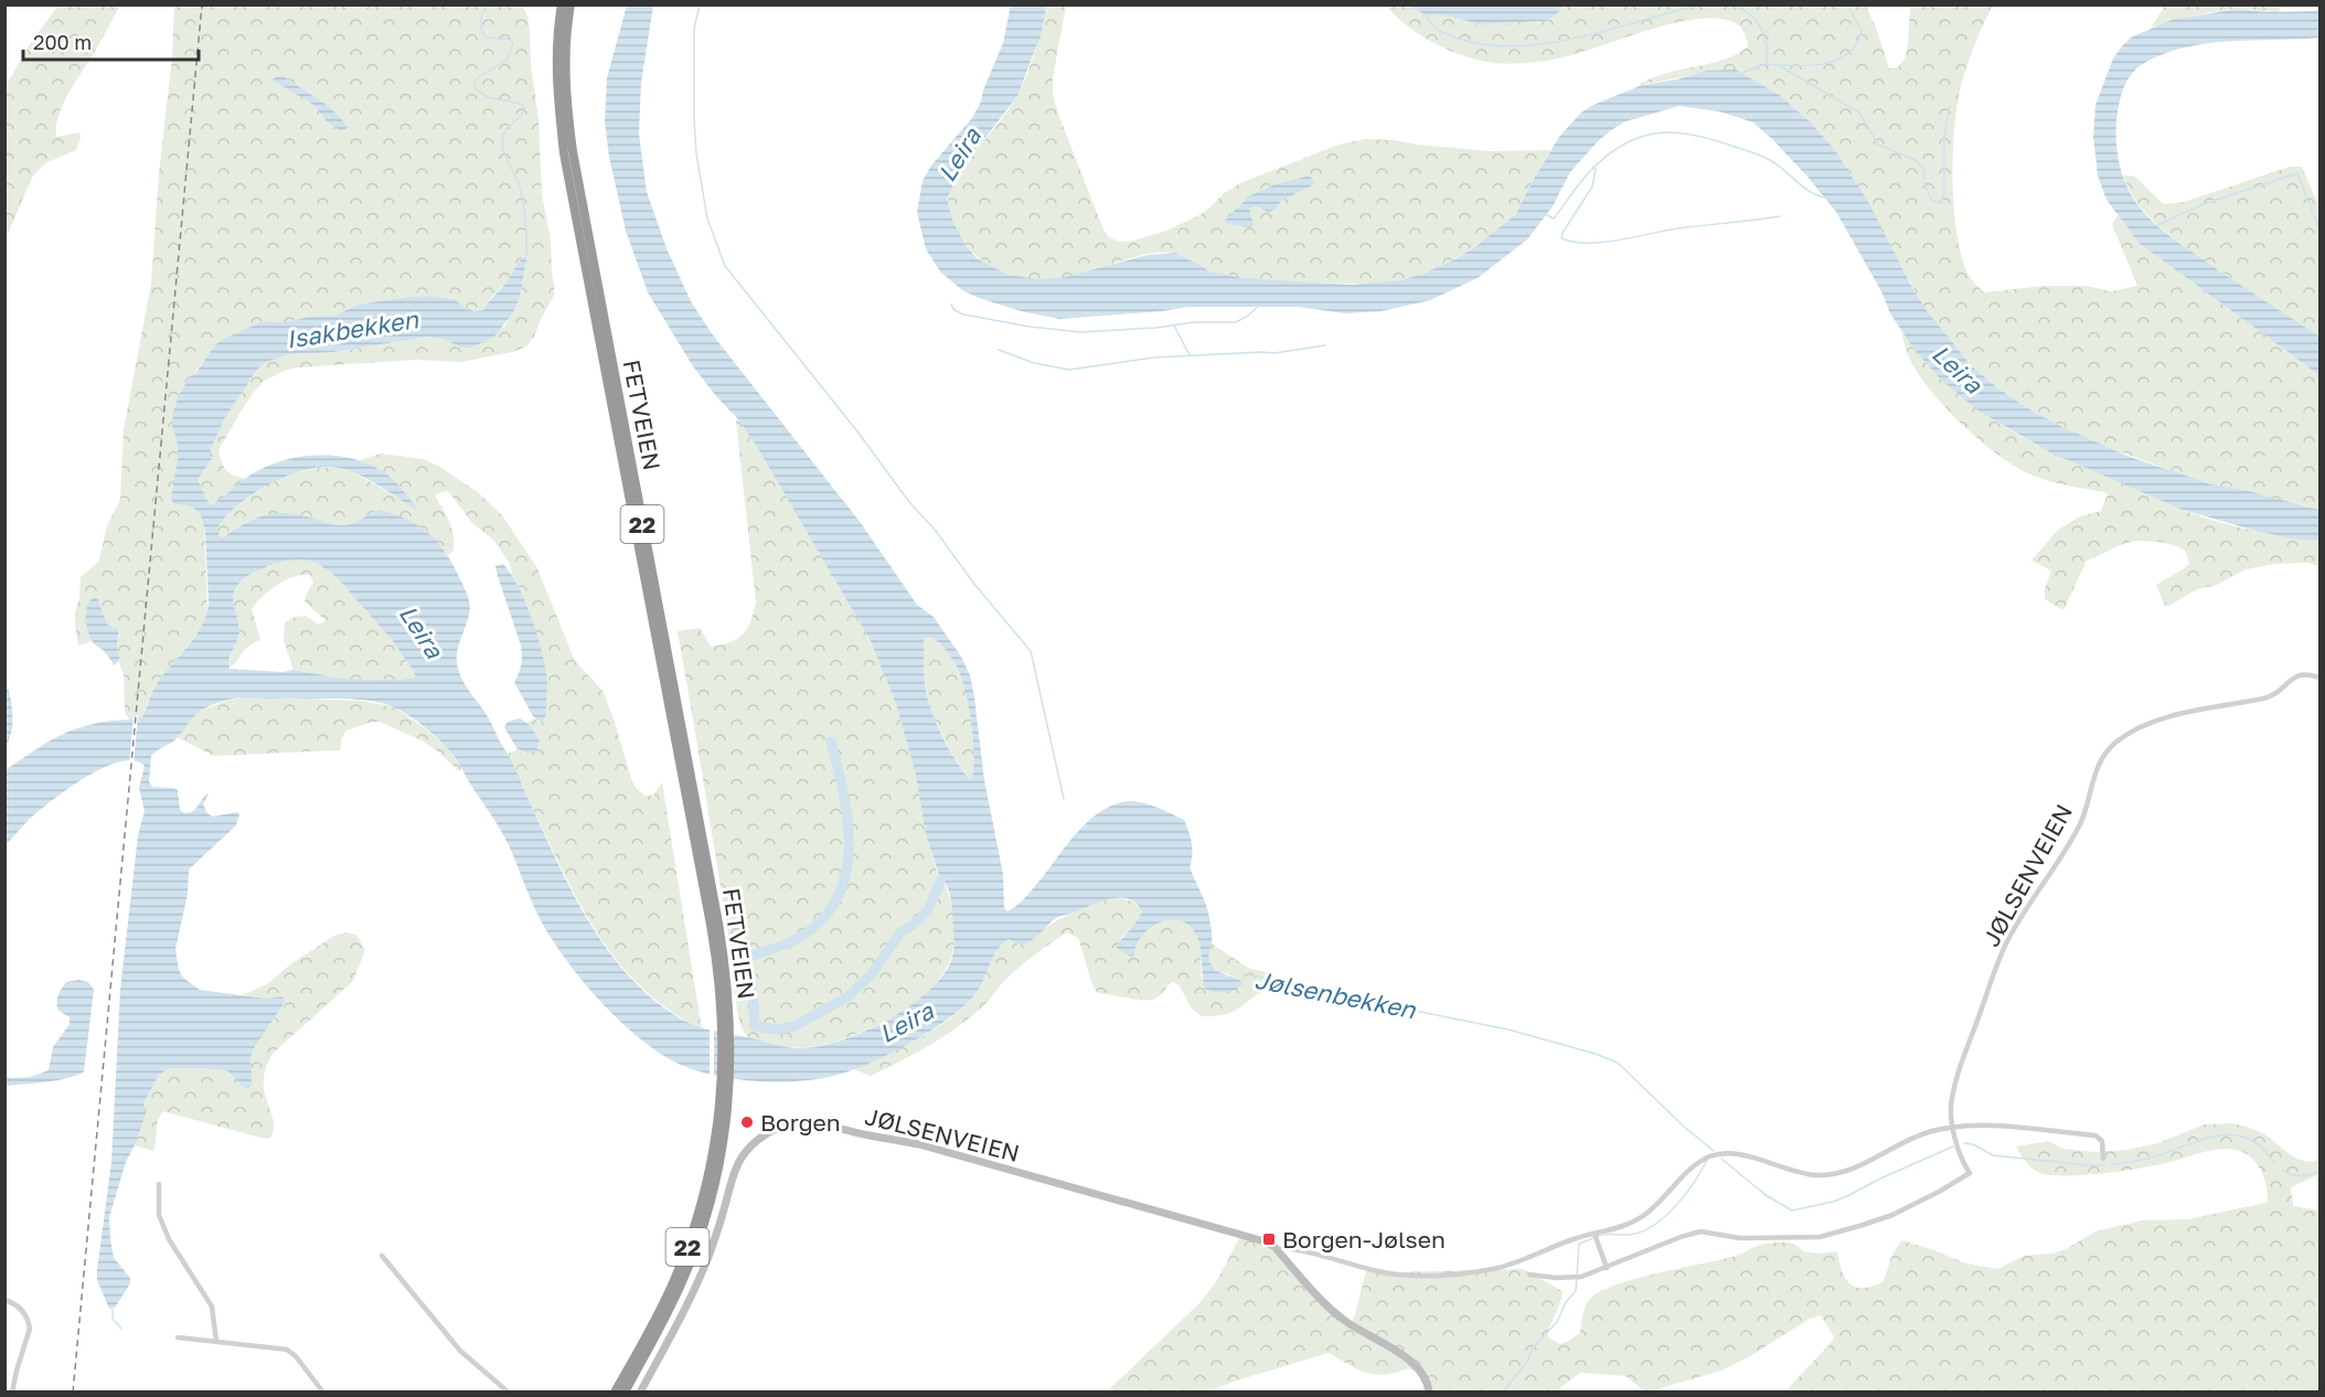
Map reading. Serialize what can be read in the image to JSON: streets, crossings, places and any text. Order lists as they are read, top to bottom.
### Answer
{
  "streets": {
    "highway": ["FETVEIEN", "22"],
    "main road": ["JØLSENVEIEN"]
  },
  "crossings": [
    ["FETVEIEN", "22"]
  ],
  "water": ["Leira", "Isakbekken", "Jølsenbekken"],
  "places": {
    "other": ["Borgen"],
    "transit": ["Borgen-Jølsen"]
  },
  "scale_bar": "200 m"
}
